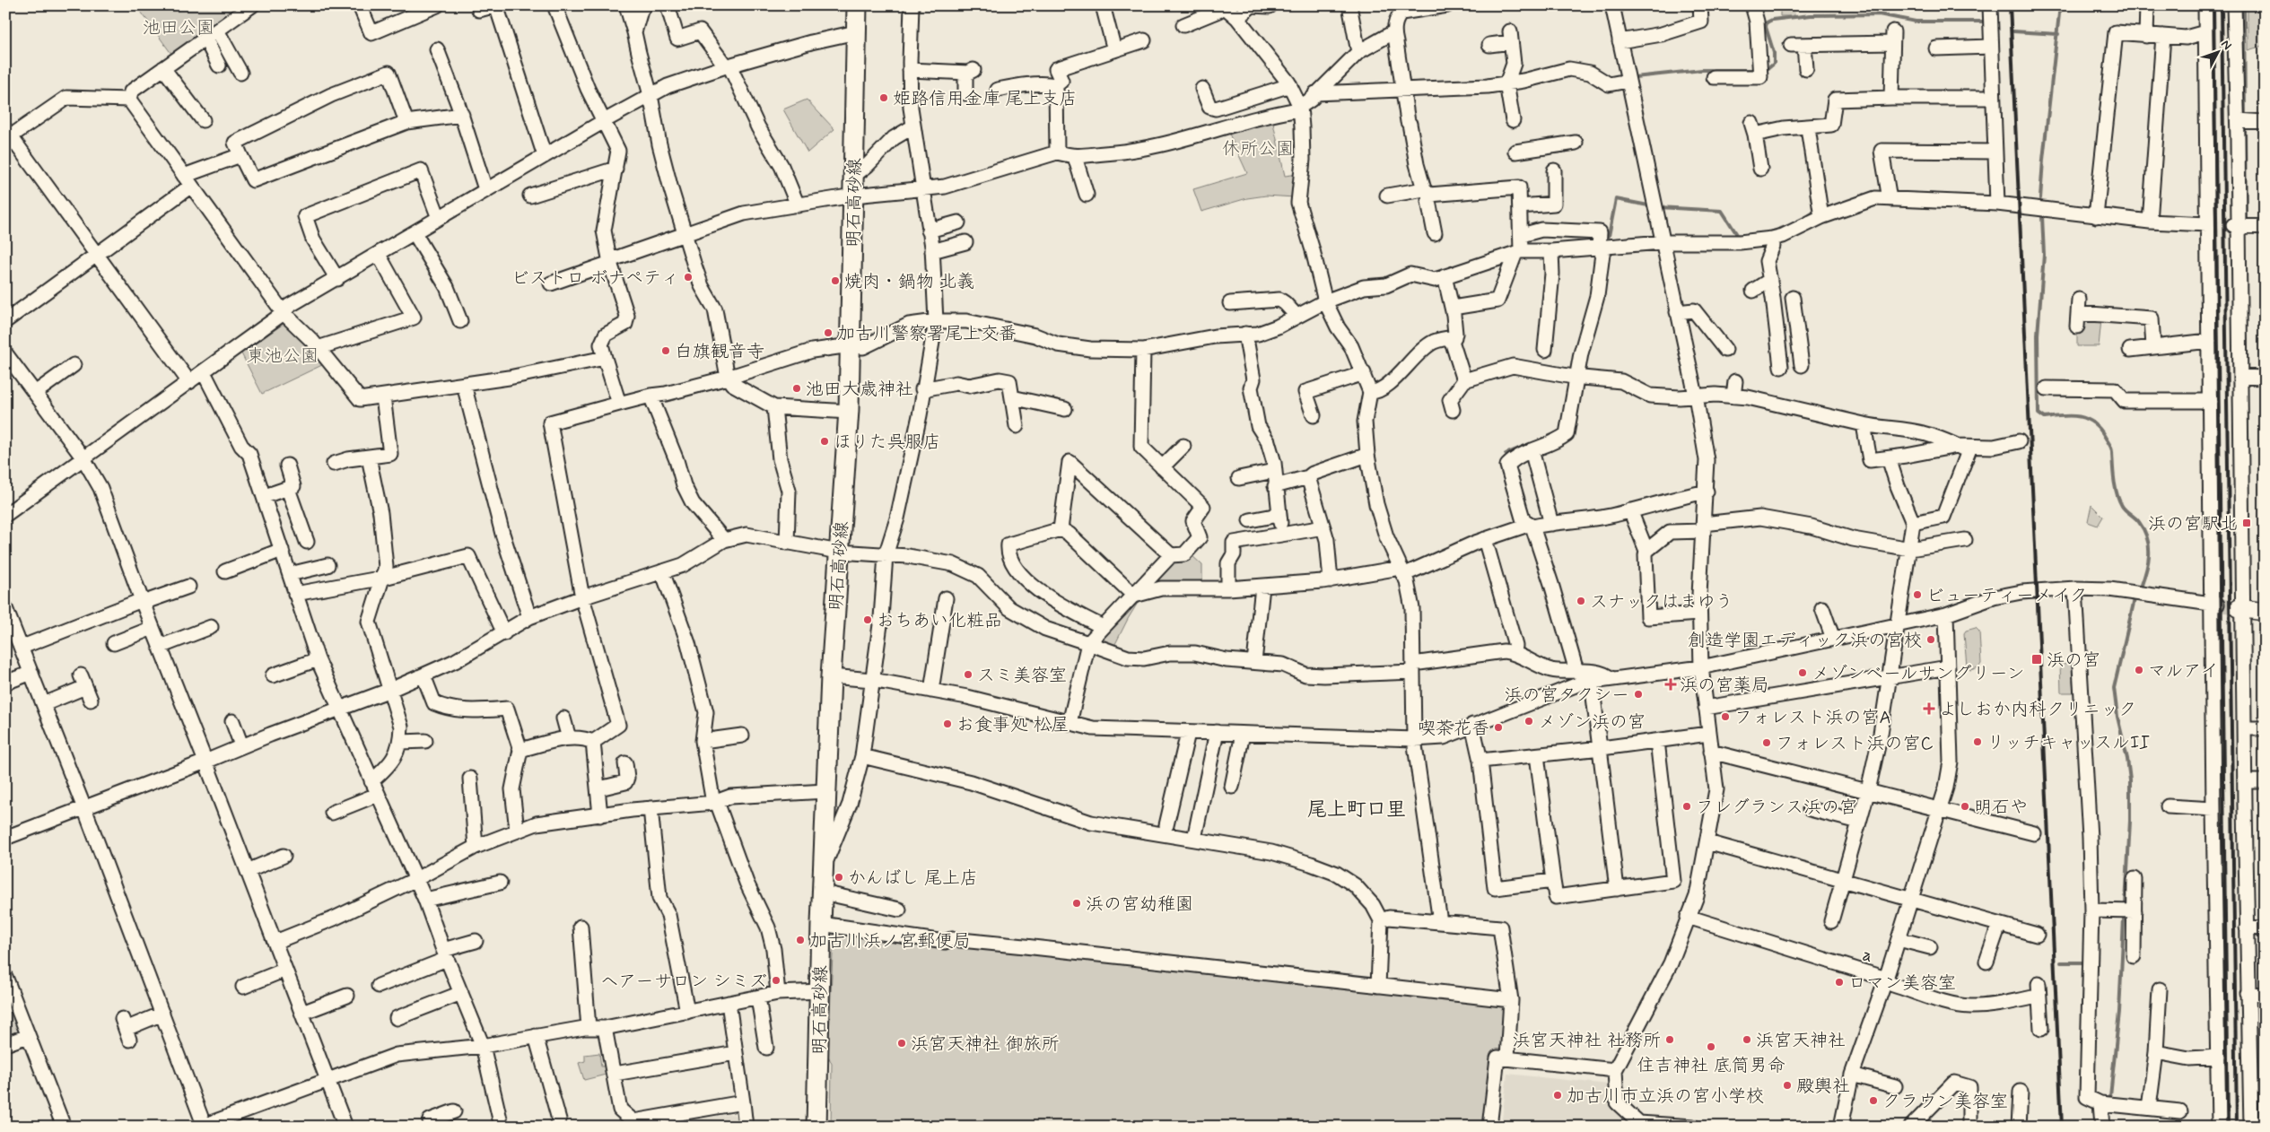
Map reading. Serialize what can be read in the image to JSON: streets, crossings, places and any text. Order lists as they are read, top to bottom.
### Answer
{
  "streets": {
    "main road": ["明石高砂線"],
    "street": ["a"]
  },
  "districts": ["尾上町口里"],
  "parks": ["池田公園", "休所公園", "東池公園"],
  "places": {
    "other": [
      "姫路信用金庫 尾上支店",
      "ビストロ ボナペティ",
      "焼肉・鍋物 北義",
      "加古川警察署尾上交番",
      "白旗観音寺",
      "池田大歳神社",
      "ほりた呉服店",
      "ビューティーメイク",
      "スナックはまゆう",
      "おちあい化粧品",
      "創造学園エディック浜の宮校",
      "マルアイ",
      "メゾンベールサングリーン",
      "スミ美容室",
      "浜の宮タクシー",
      "フォレスト浜の宮A",
      "メゾン浜の宮",
      "お食事処 松屋",
      "喫茶花香",
      "リッチキャッスルII",
      "フォレスト浜の宮C",
      "フレグランス浜の宮",
      "明石や",
      "かんばし 尾上店",
      "浜の宮幼稚園",
      "加古川浜ノ宮郵便局",
      "ヘアーサロン シミズ",
      "ロマン美容室",
      "浜宮天神社 社務所",
      "浜宮天神社",
      "浜宮天神社 御旅所",
      "住吉神社 底筒男命",
      "殿輿社",
      "加古川市立浜の宮小学校",
      "クラウン美容室"
    ],
    "transit": ["浜の宮駅北", "浜の宮"],
    "health": ["浜の宮薬局", "よしおか内科クリニック"]
  },
  "north": "top right"
}
